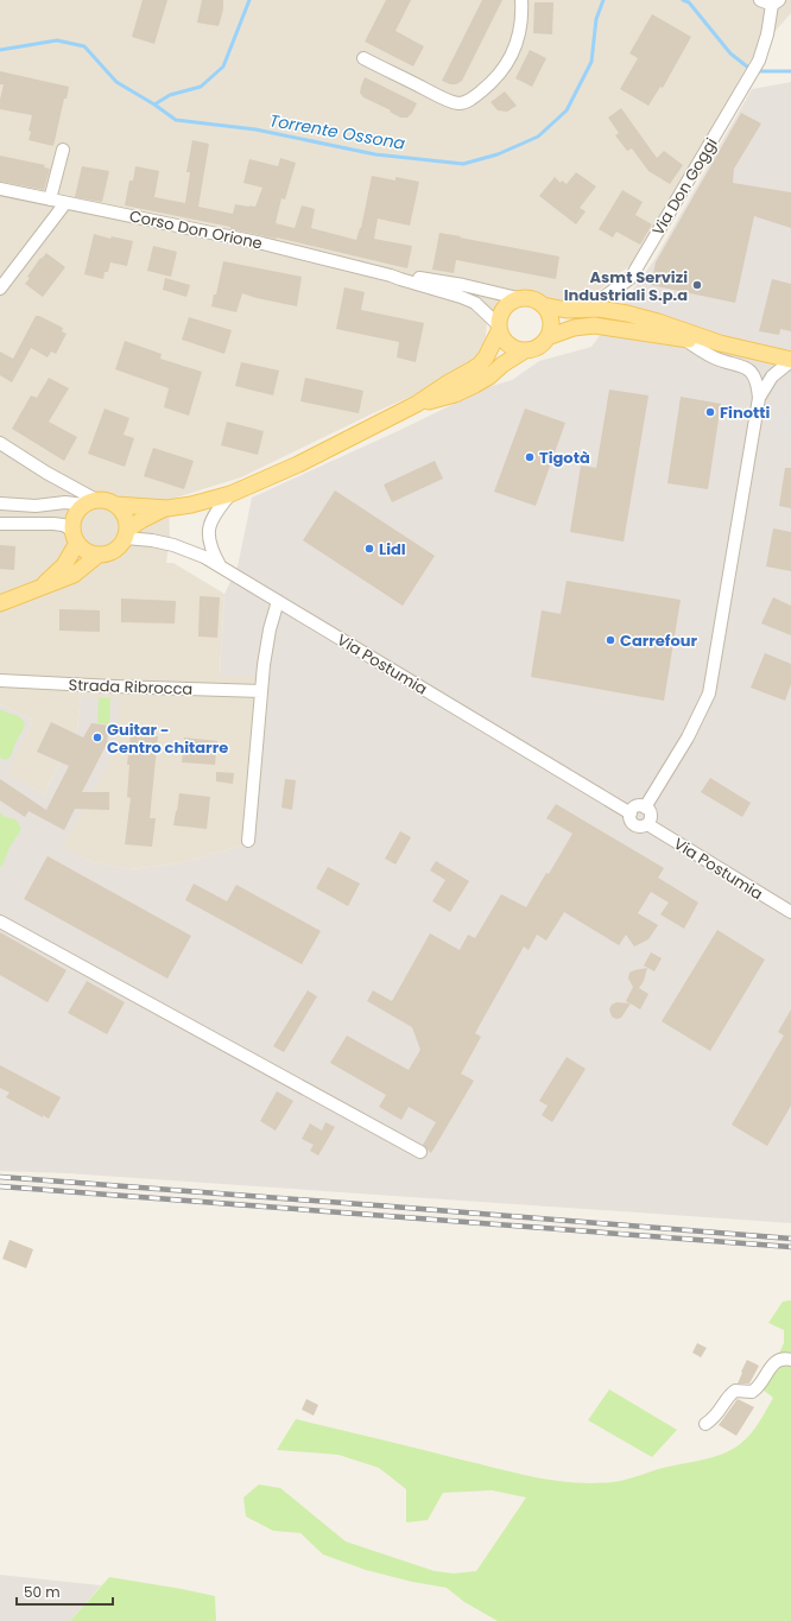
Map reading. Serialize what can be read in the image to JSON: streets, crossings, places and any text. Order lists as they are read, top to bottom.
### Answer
{
  "streets": {
    "street": [
      "Via Don Goggi",
      "Corso Don Orione",
      "Via Postumia",
      "Strada Ribrocca"
    ]
  },
  "water": ["Torrente Ossona"],
  "places": [
    "Asmt Servizi Industriali S.p.a",
    "Finotti",
    "Tigotà",
    "Lidl",
    "Carrefour",
    "Guitar - Centro chitarre"
  ],
  "scale_bar": "50 m"
}
